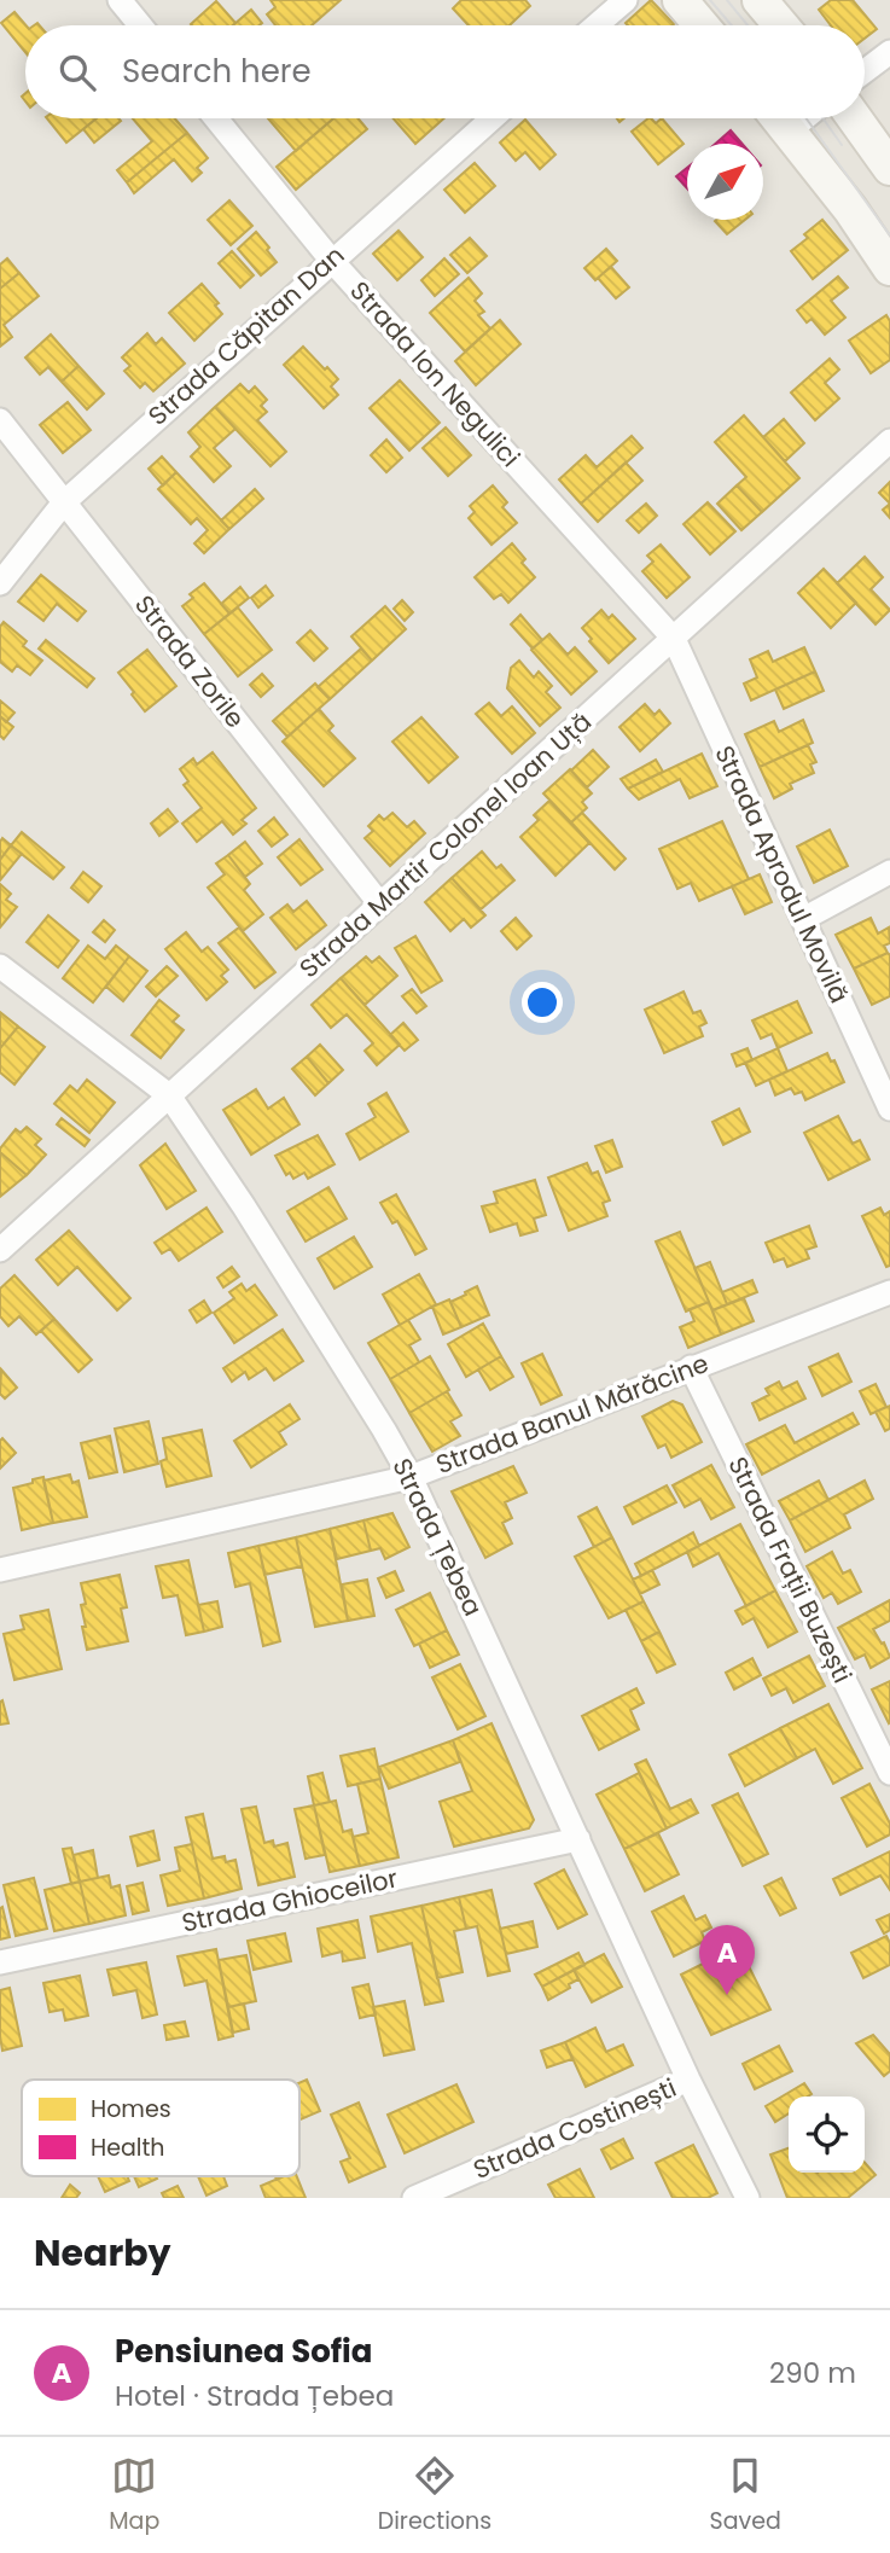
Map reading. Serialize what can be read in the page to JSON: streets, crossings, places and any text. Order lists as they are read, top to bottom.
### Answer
{
  "streets": {
    "street": [
      "Strada Căpitan Dan",
      "Strada Ion Negulici",
      "Strada Zorile",
      "Strada Martir Colonel Ioan Uță",
      "Strada Aprodul Movilă",
      "Strada Banul Mărăcine",
      "Strada Țebea",
      "Strada Frații Buzești",
      "Strada Ghioceilor",
      "Strada Costinești"
    ]
  },
  "crossings": [
    ["Strada Căpitan Dan", "Strada Ion Negulici"],
    ["Strada Căpitan Dan", "Strada Zorile"],
    ["Strada Ion Negulici", "Strada Martir Colonel Ioan Uță"],
    ["Strada Ion Negulici", "Strada Aprodul Movilă"],
    ["Strada Zorile", "Strada Martir Colonel Ioan Uță"],
    ["Strada Martir Colonel Ioan Uță", "Strada Aprodul Movilă"],
    ["Strada Martir Colonel Ioan Uță", "Strada Țebea"],
    ["Strada Banul Mărăcine", "Strada Țebea"],
    ["Strada Banul Mărăcine", "Strada Frații Buzești"],
    ["Strada Țebea", "Strada Ghioceilor"],
    ["Strada Țebea", "Strada Costinești"]
  ],
  "legend": ["Homes", "Health"],
  "north": "top right",
  "page": {
    "search": "Search here",
    "pins": "A",
    "heading": "Nearby",
    "list": [
      {
        "mark": "A",
        "name": "Pensiunea Sofia",
        "note": "Hotel · Strada Țebea",
        "value": "290 m"
      }
    ],
    "nav": ["Map", "Directions", "Saved"]
  }
}
